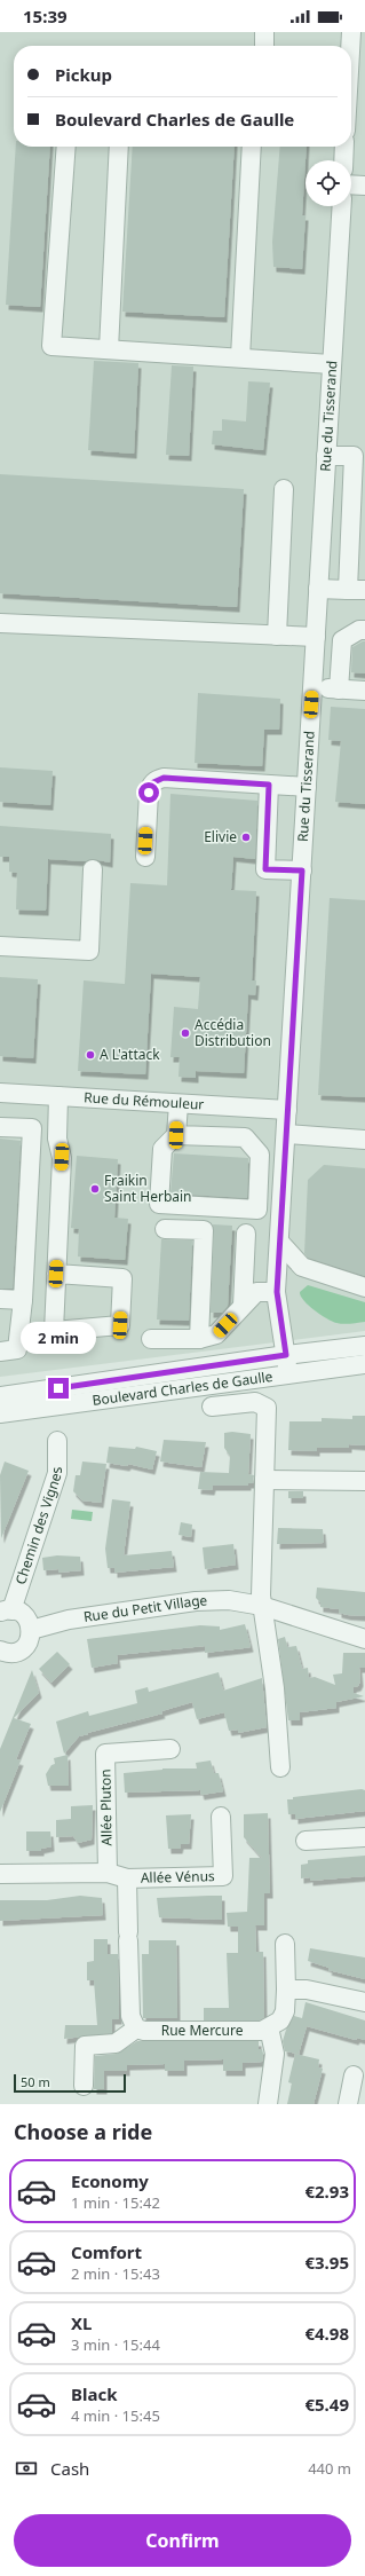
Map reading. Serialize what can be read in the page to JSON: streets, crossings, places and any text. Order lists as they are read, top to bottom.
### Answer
{
  "streets": {
    "street": [
      "Rue du Tisserand",
      "Rue du Rémouleur",
      "Boulevard Charles de Gaulle",
      "Chemin des Vignes",
      "Rue du Petit Village",
      "Allée Pluton",
      "Allée Vénus",
      "Rue Mercure"
    ]
  },
  "crossings": [
    ["Rue du Tisserand", "Rue du Rémouleur"],
    ["Rue du Tisserand", "Boulevard Charles de Gaulle"],
    ["Allée Pluton", "Allée Vénus"]
  ],
  "places": [
    "Elivie",
    "Accédia Distribution",
    "A L'attack",
    "Fraikin Saint Herbain"
  ],
  "scale_bar": "50 m",
  "page": {
    "status": "15:39",
    "banner": ["Pickup", "Boulevard Charles de Gaulle"],
    "bubble": "2 min",
    "scale": "50 m",
    "heading": "Choose a ride",
    "list": [
      {
        "name": "Economy",
        "note": "1 min · 15:42",
        "value": "€2.93"
      },
      {
        "name": "Comfort",
        "note": "2 min · 15:43",
        "value": "€3.95"
      },
      {
        "name": "XL",
        "note": "3 min · 15:44",
        "value": "€4.98"
      },
      {
        "name": "Black",
        "note": "4 min · 15:45",
        "value": "€5.49"
      }
    ],
    "pay": ["Cash", "440 m"],
    "buttons": "Confirm"
  }
}
